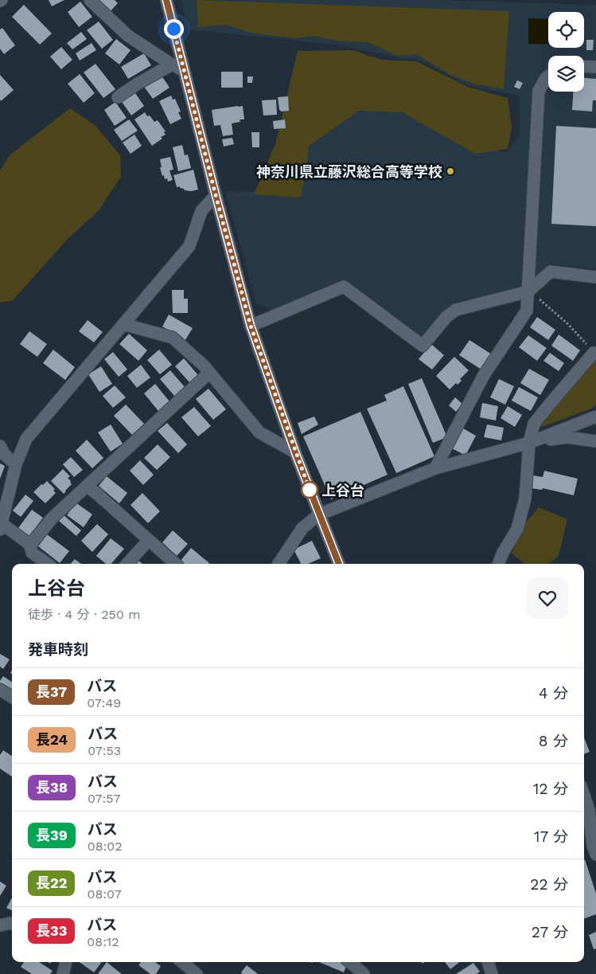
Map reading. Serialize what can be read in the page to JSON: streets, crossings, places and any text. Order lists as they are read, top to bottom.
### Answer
{
  "places": ["神奈川県立藤沢総合高等学校", "上谷台"],
  "lines": ["bus line 長37"],
  "page": {
    "heading": [
      ["上谷台", "徒歩 · 4 分 · 250 m"],
      "発車時刻"
    ],
    "list": [
      {
        "mark": "長37",
        "name": "バス",
        "note": "07:49",
        "value": "4 分"
      },
      {
        "mark": "長24",
        "name": "バス",
        "note": "07:53",
        "value": "8 分"
      },
      {
        "mark": "長38",
        "name": "バス",
        "note": "07:57",
        "value": "12 分"
      },
      {
        "mark": "長39",
        "name": "バス",
        "note": "08:02",
        "value": "17 分"
      },
      {
        "mark": "長22",
        "name": "バス",
        "note": "08:07",
        "value": "22 分"
      },
      {
        "mark": "長33",
        "name": "バス",
        "note": "08:12",
        "value": "27 分"
      }
    ]
  }
}
